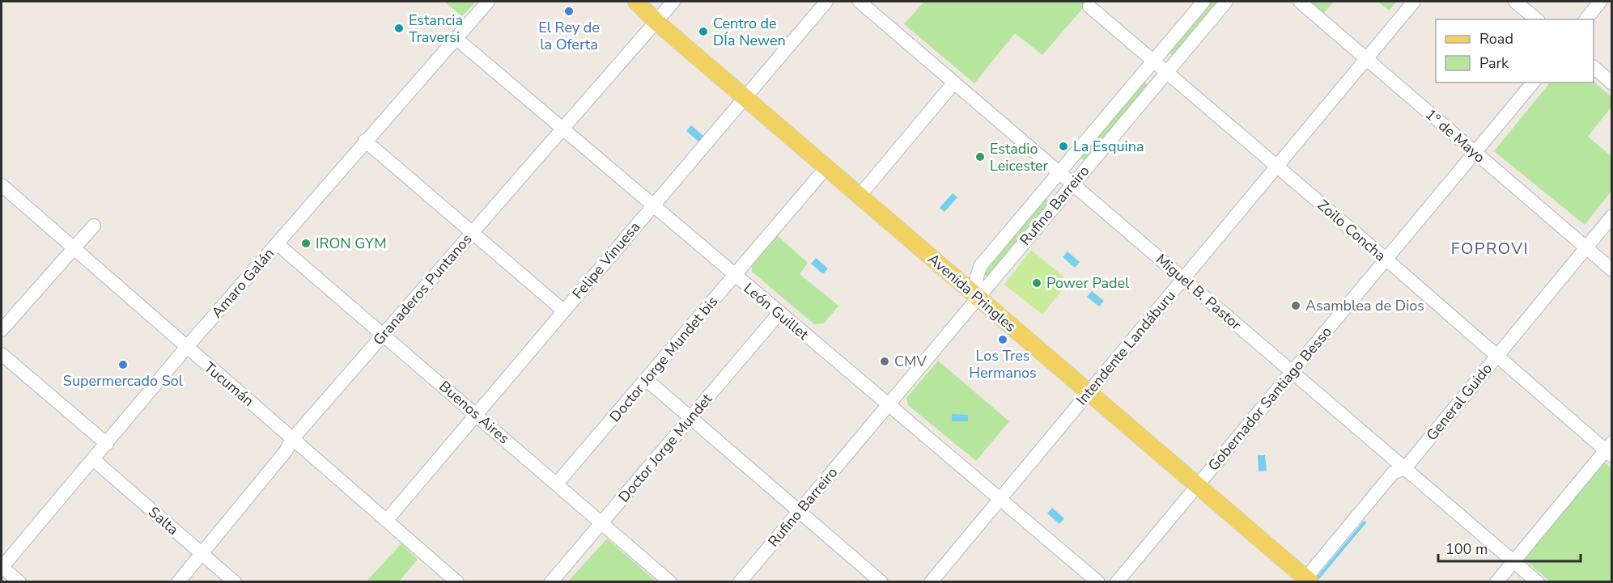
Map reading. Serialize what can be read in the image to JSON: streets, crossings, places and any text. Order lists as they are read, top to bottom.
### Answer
{
  "streets": {
    "main road": ["Avenida Pringles"],
    "street": [
      "1º de Mayo",
      "Rufino Barreiro",
      "Zoilo Concha",
      "Felipe Vinuesa",
      "Amaro Galán",
      "Granaderos Puntanos",
      "Miguel B. Pastor",
      "León Guillet",
      "Intendente Landáburu",
      "Doctor Jorge Mundet bis",
      "Tucumán",
      "Gobernador Santiago Besso",
      "General Guido",
      "Buenos Aires",
      "Doctor Jorge Mundet",
      "Salta"
    ]
  },
  "crossings": [
    ["1º de Mayo", "Intendente Landáburu"],
    ["1º de Mayo", "Gobernador Santiago Besso"],
    ["1º de Mayo", "General Guido"],
    ["Rufino Barreiro", "Zoilo Concha"],
    ["Rufino Barreiro", "Miguel B. Pastor"],
    ["Rufino Barreiro", "Avenida Pringles"],
    ["Rufino Barreiro", "León Guillet"],
    ["Zoilo Concha", "Intendente Landáburu"],
    ["Zoilo Concha", "Gobernador Santiago Besso"],
    ["Zoilo Concha", "General Guido"],
    ["Felipe Vinuesa", "Avenida Pringles"],
    ["Felipe Vinuesa", "León Guillet"],
    ["Felipe Vinuesa", "Tucumán"],
    ["Felipe Vinuesa", "Buenos Aires"],
    ["Amaro Galán", "León Guillet"],
    ["Amaro Galán", "Tucumán"],
    ["Amaro Galán", "Buenos Aires"],
    ["Amaro Galán", "Salta"],
    ["Granaderos Puntanos", "Avenida Pringles"],
    ["Granaderos Puntanos", "León Guillet"],
    ["Granaderos Puntanos", "Tucumán"],
    ["Granaderos Puntanos", "Buenos Aires"],
    ["Granaderos Puntanos", "Salta"],
    ["Miguel B. Pastor", "Intendente Landáburu"],
    ["Miguel B. Pastor", "Gobernador Santiago Besso"],
    ["Miguel B. Pastor", "General Guido"],
    ["Avenida Pringles", "Intendente Landáburu"],
    ["Avenida Pringles", "Doctor Jorge Mundet bis"],
    ["Avenida Pringles", "Gobernador Santiago Besso"],
    ["Avenida Pringles", "General Guido"],
    ["León Guillet", "Intendente Landáburu"],
    ["León Guillet", "Doctor Jorge Mundet bis"],
    ["León Guillet", "Doctor Jorge Mundet"],
    ["Doctor Jorge Mundet bis", "Buenos Aires"],
    ["Buenos Aires", "Doctor Jorge Mundet"]
  ],
  "districts": ["FOPROVI"],
  "places": [
    "El Rey de la Oferta",
    "Estancia Traversi",
    "Centro de DÍa Newen",
    "La Esquina",
    "Estadio Leicester",
    "IRON GYM",
    "Power Padel",
    "Asamblea de Dios",
    "Los Tres Hermanos",
    "CMV",
    "Supermercado Sol"
  ],
  "legend": ["Road", "Park"],
  "scale_bar": "100 m"
}
